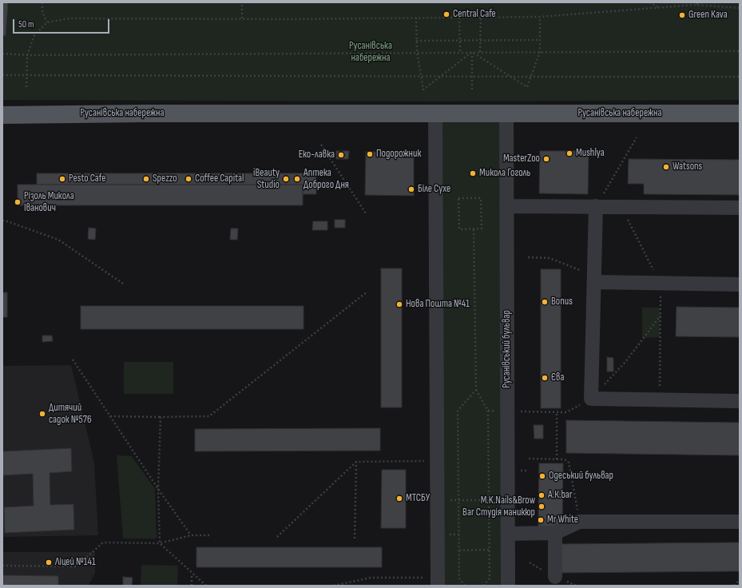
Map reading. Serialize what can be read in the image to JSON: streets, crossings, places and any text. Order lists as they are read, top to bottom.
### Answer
{
  "streets": {
    "main road": ["Русанівська набережна"],
    "street": ["Русанівський бульвар"]
  },
  "crossings": [
    ["Русанівська набережна", "Русанівський бульвар"]
  ],
  "parks": ["Русанівська набережна"],
  "places": [
    "Central Cafe",
    "Green Kava",
    "Mushlya",
    "Подорожник",
    "Еко-лавка",
    "MasterZoo",
    "Watsons",
    "Микола Гоголь",
    "Pesto Cafe",
    "Spezzo",
    "Coffee Capital",
    "iBeauty Studio",
    "Аптека Доброго Дня",
    "Біле Сухе",
    "Різоль Микола Іванович",
    "Bonus",
    "Нова Пошта №41",
    "Єва",
    "Дитячий садок №576",
    "Одеський бульвар",
    "А.К.bar",
    "МТСБУ",
    "M.K.Nails&Brow Bar Студія маникюр",
    "Mr White",
    "Ліцей №141"
  ],
  "scale_bar": "50 m"
}
